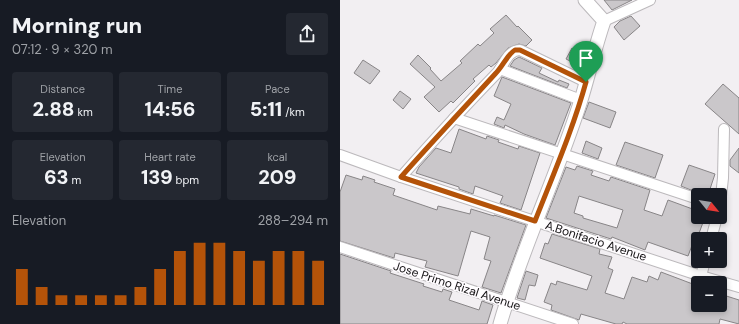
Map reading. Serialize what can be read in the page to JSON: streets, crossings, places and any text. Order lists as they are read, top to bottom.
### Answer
{
  "streets": {
    "street": ["A.Bonifacio Avenue", "Jose Primo Rizal Avenue"]
  },
  "north": "bottom right",
  "page": {
    "heading": ["Morning run", "07:12 · 9 × 320 m"],
    "stats": [
      ["Distance", "2.88 km"],
      ["Time", "14:56"],
      ["Pace", "5:11 /km"],
      ["Elevation", "63 m"],
      ["Heart rate", "139 bpm"],
      ["kcal", "209"]
    ],
    "map_buttons": ["+", "−"],
    "chart": ["Elevation", "288–294 m"]
  }
}
